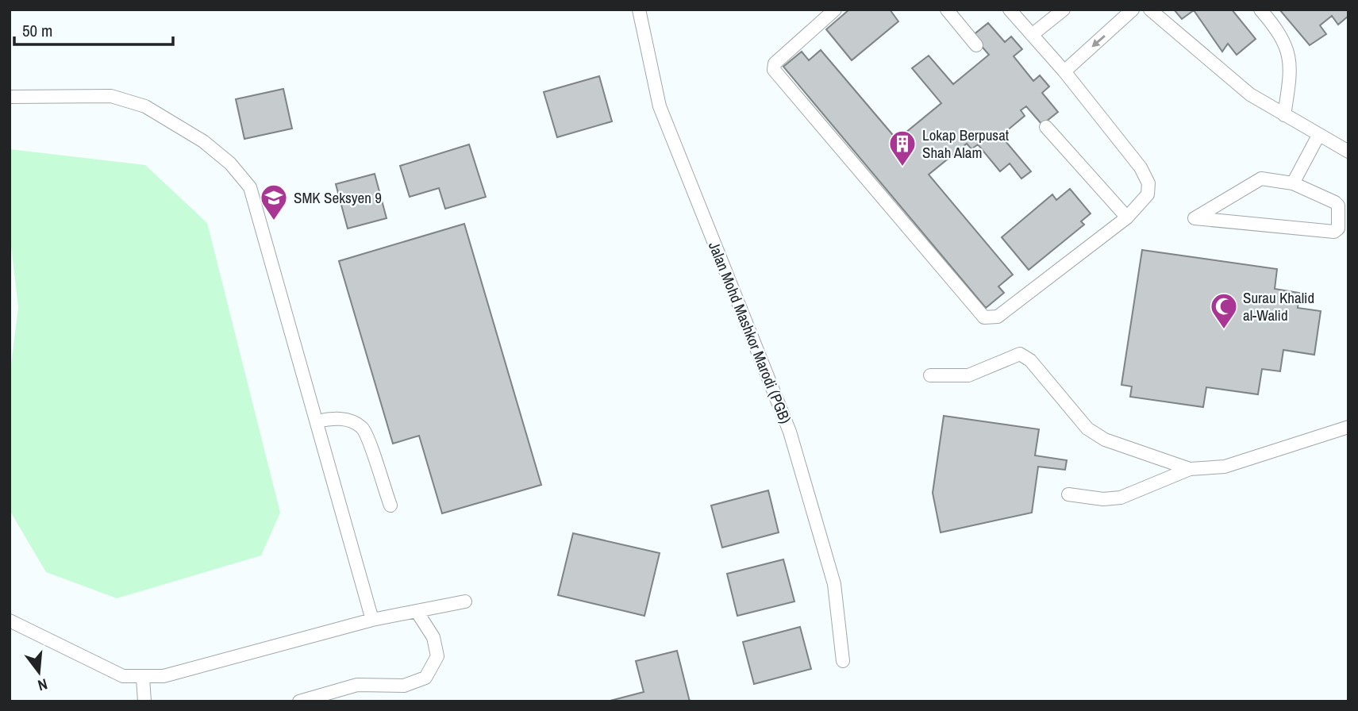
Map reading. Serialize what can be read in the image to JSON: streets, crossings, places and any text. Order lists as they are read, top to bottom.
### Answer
{
  "streets": {
    "lane": ["Jalan Mohd Mashkor Marodi (PGB)"]
  },
  "places": {
    "building": ["Lokap Berpusat Shah Alam"],
    "school or university": ["SMK Seksyen 9"],
    "mosque": ["Surau Khalid al-Walid"]
  },
  "scale_bar": "50 m",
  "north": "bottom"
}
